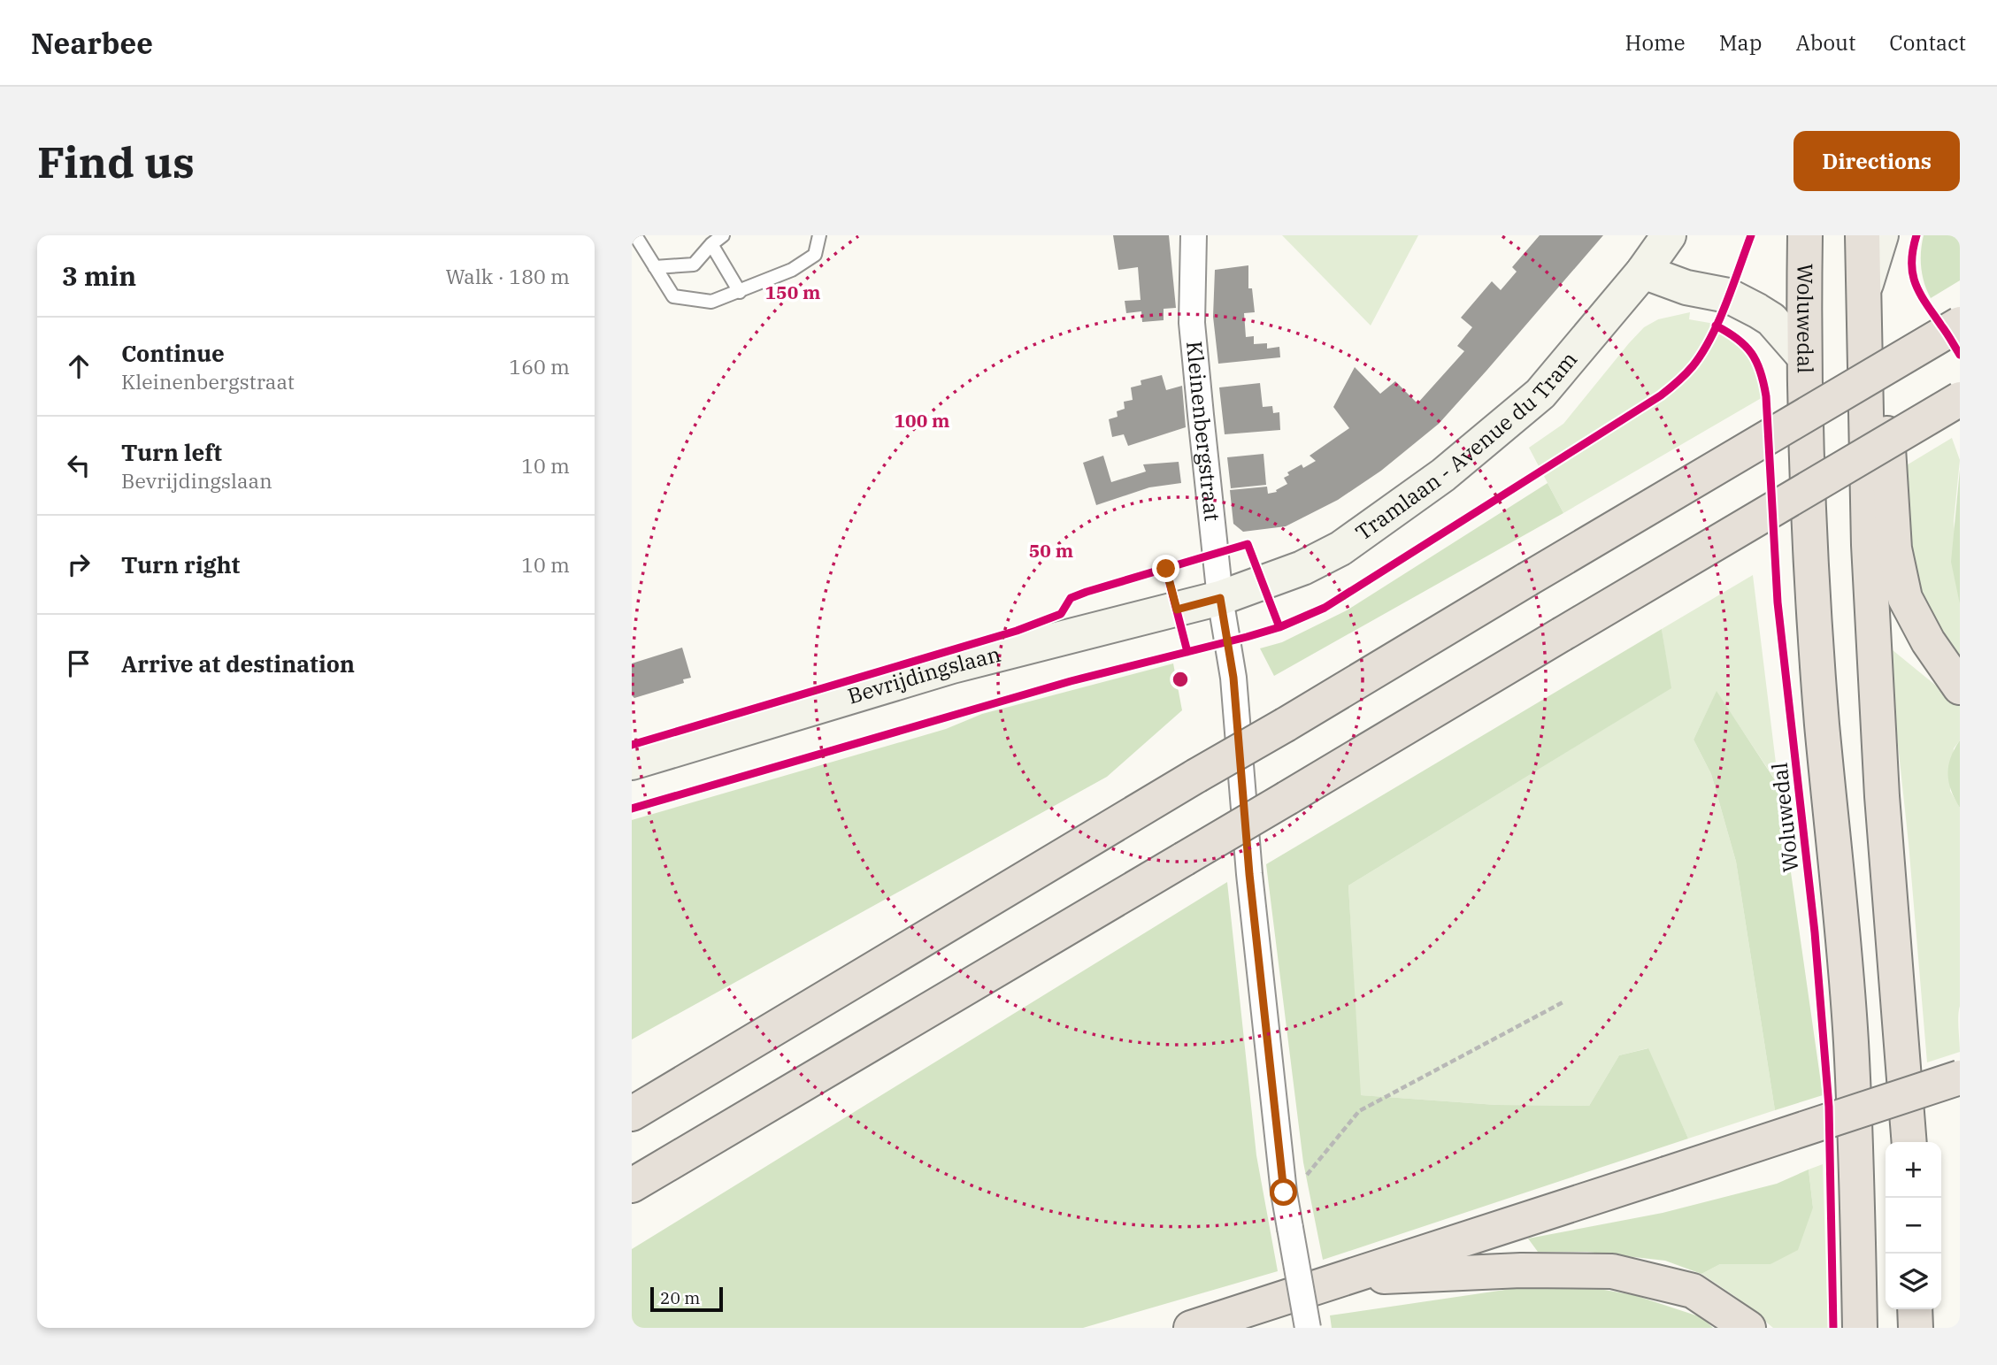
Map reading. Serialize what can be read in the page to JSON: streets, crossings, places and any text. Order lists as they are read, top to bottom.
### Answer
{
  "streets": {
    "highway": ["Woluwedal"],
    "street": ["Kleinenbergstraat", "Tramlaan - Avenue du Tram", "Bevrijdingslaan"]
  },
  "crossings": [
    ["Kleinenbergstraat", "Tramlaan - Avenue du Tram"],
    ["Kleinenbergstraat", "Bevrijdingslaan"],
    ["Tramlaan - Avenue du Tram", "Bevrijdingslaan"]
  ],
  "scale_bar": "20 m",
  "page": {
    "header": "Nearbee",
    "nav": [
      "Home",
      "Map",
      "About",
      "Contact"
    ],
    "buttons": "Directions",
    "title": "Find us",
    "heading": ["3 min", "Walk · 180 m"],
    "list": [
      ["Continue", "Kleinenbergstraat", "160 m"],
      ["Turn left", "Bevrijdingslaan", "10 m"],
      ["Turn right", "10 m"],
      "Arrive at destination"
    ],
    "map_buttons": ["+", "−"],
    "scale": "20 m"
  },
  "rings": ["150 m", "100 m", "50 m"]
}
